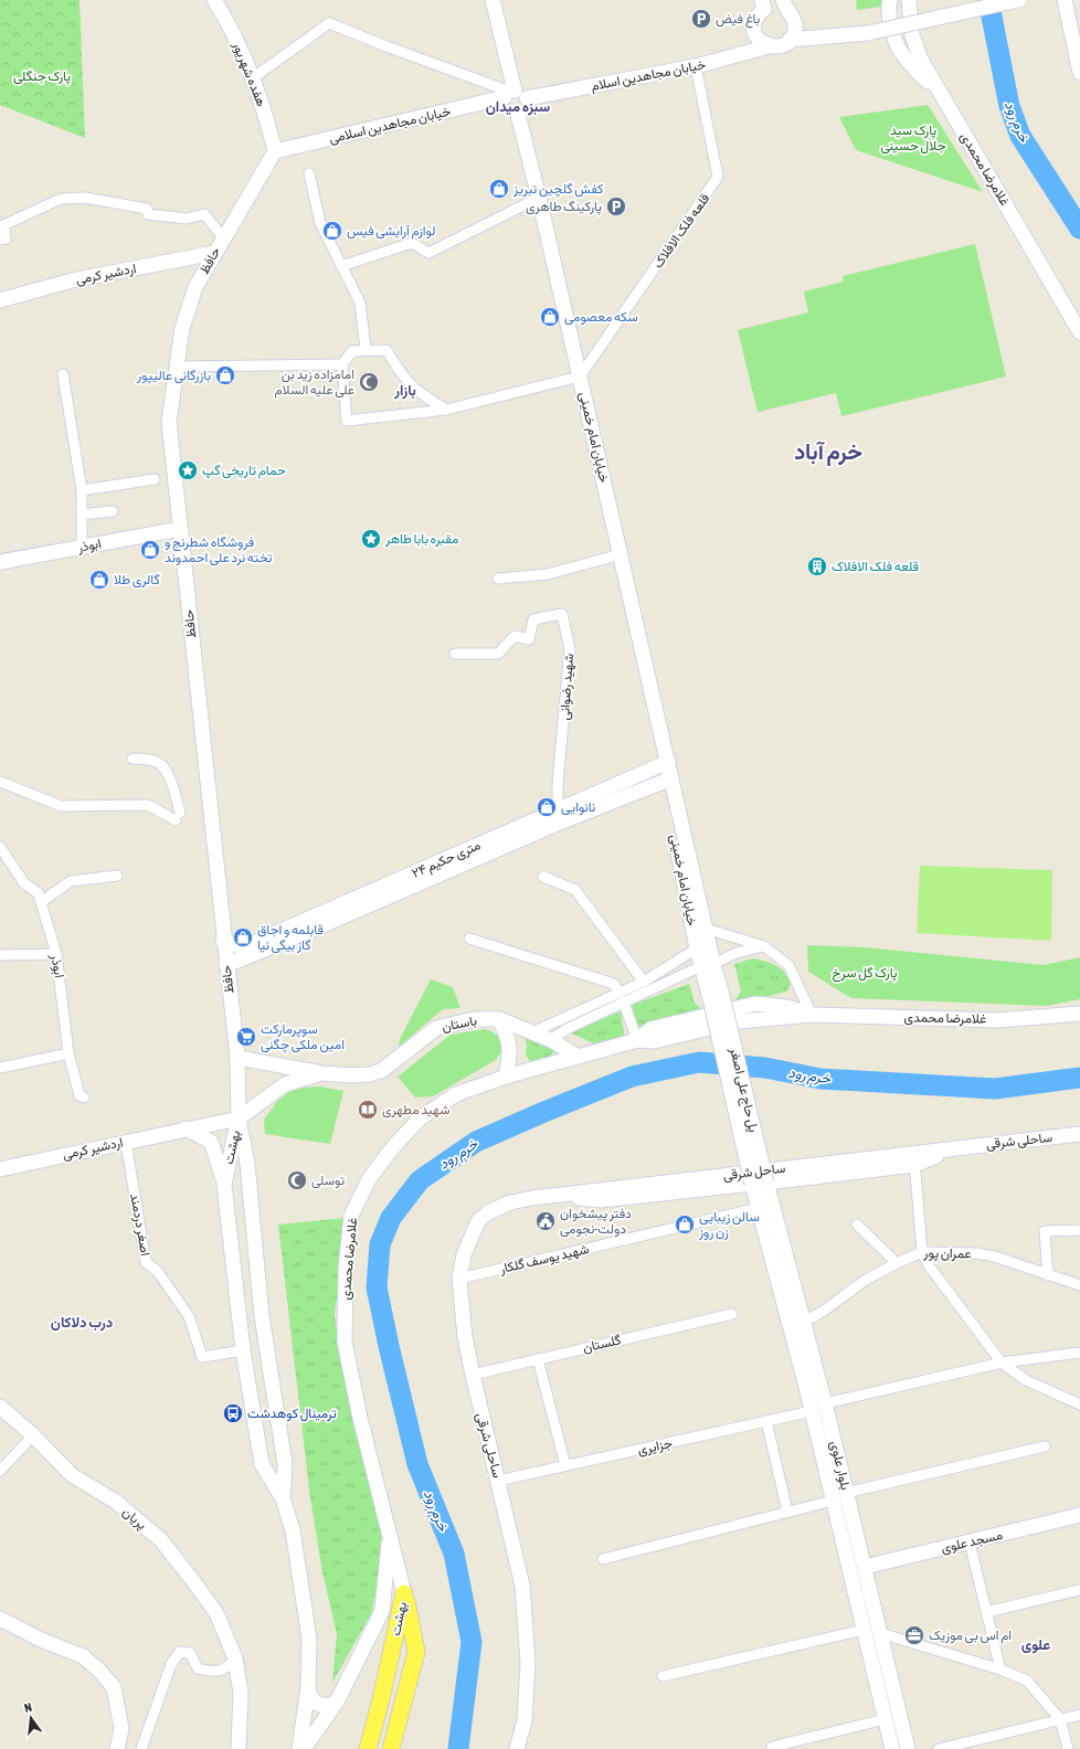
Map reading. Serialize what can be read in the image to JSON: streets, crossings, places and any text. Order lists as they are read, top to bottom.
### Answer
{
  "streets": {
    "main road": [
      "هفده شهریور",
      "خیابان مجاهدین اسلام",
      "خیابان مجاهدین اسلامی",
      "غلامرضا محمدی",
      "حافظ",
      "اردشیر کرمی",
      "خیابان امام خمینی",
      "ابوذر",
      "۲۴ متری حکیم",
      "باستان",
      "پل حاج علی اصغر",
      "ساحلی شرقی",
      "بهشت",
      "ساحل شرقی",
      "بلوار علوی",
      "پریان",
      "مسجد علوی"
    ],
    "street": [
      "قلعه فلک الافلاک",
      "شهید رضوانی",
      "اصغر دردمند",
      "عمران پور",
      "شهید یوسف گلکار",
      "گلستان",
      "جزایری"
    ]
  },
  "crossings": [
    ["هفده شهریور", "خیابان مجاهدین اسلامی"],
    ["هفده شهریور", "حافظ"],
    ["خیابان مجاهدین اسلام", "خیابان مجاهدین اسلامی"],
    ["خیابان مجاهدین اسلام", "قلعه فلک الافلاک"],
    ["خیابان مجاهدین اسلامی", "حافظ"],
    ["غلامرضا محمدی", "باستان"],
    ["غلامرضا محمدی", "بهشت"],
    ["قلعه فلک الافلاک", "خیابان امام خمینی"],
    ["حافظ", "اردشیر کرمی"],
    ["حافظ", "ابوذر"],
    ["حافظ", "۲۴ متری حکیم"],
    ["حافظ", "باستان"],
    ["حافظ", "بهشت"],
    ["اردشیر کرمی", "باستان"],
    ["اردشیر کرمی", "بهشت"],
    ["اردشیر کرمی", "اصغر دردمند"],
    ["خیابان امام خمینی", "۲۴ متری حکیم"],
    ["خیابان امام خمینی", "پل حاج علی اصغر"],
    ["شهید رضوانی", "۲۴ متری حکیم"],
    ["باستان", "بهشت"],
    ["پل حاج علی اصغر", "بلوار علوی"],
    ["ساحلی شرقی", "ساحل شرقی"],
    ["ساحلی شرقی", "شهید یوسف گلکار"],
    ["ساحلی شرقی", "گلستان"],
    ["ساحلی شرقی", "جزایری"],
    ["بهشت", "اصغر دردمند"],
    ["عمران پور", "بلوار علوی"],
    ["شهید یوسف گلکار", "بلوار علوی"],
    ["جزایری", "بلوار علوی"],
    ["بلوار علوی", "مسجد علوی"]
  ],
  "districts": [
    "سبزه میدان",
    "بازار",
    "خرم آباد",
    "درب دلاکان",
    "علوی"
  ],
  "water": ["خرم رود"],
  "parks": ["پارک جنگلی", "پارک سید جلال حسینی", "پارک گل سرخ"],
  "places": {
    "parking": ["باغ فیض", "پارکینگ طاهری"],
    "shop": [
      "کفش گلچین تبریز",
      "لوازم آرایشی فیس",
      "سکه معصومی",
      "بازرگانی عالیپور",
      "فروشگاه شطرنج و تخته نرد علی احمدوند",
      "گالری طلا",
      "نانوایی",
      "قابلمه و اجاق گاز بیگی نیا",
      "سالن زیبایی زن روز"
    ],
    "mosque": ["امامزاده زید بن علی علیه السلام", "توسلی"],
    "place": ["حمام تاریخی گپ", "مقبره بابا طاهر"],
    "building": ["قلعه فلک الافلاک"],
    "supermarket": ["سوپرمارکت امین ملکی چگنی"],
    "library": ["شهید مطهری"],
    "public building": ["دفتر پیشخوان دولت-نجومی"],
    "bus stop": ["ترمینال کوهدشت"],
    "office": ["ام اس بی موزیک"]
  },
  "north": "top"
}
